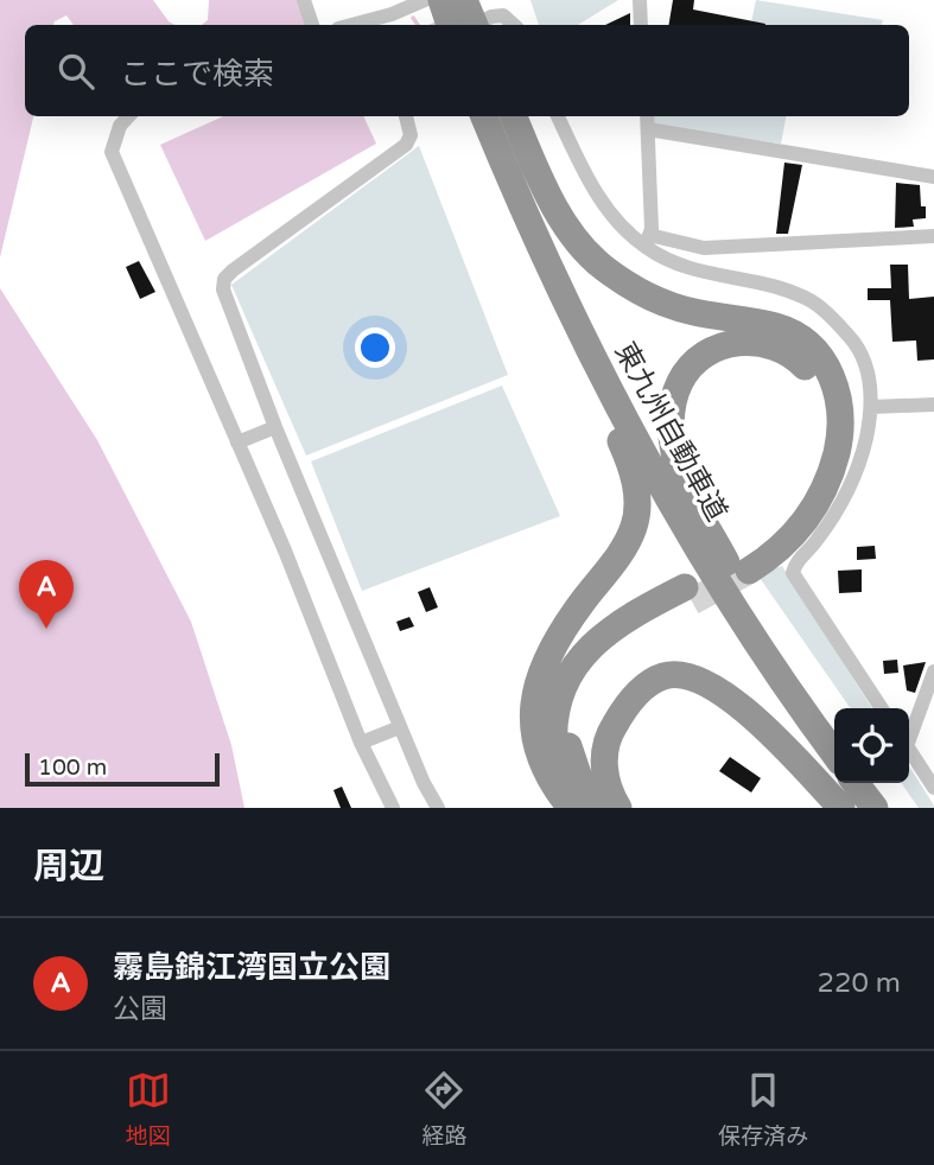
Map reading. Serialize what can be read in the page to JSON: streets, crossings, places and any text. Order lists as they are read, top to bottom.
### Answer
{
  "streets": {
    "highway": ["東九州自動車道"]
  },
  "scale_bar": "100 m",
  "page": {
    "search": "ここで検索",
    "pins": "A",
    "scale": "100 m",
    "heading": "周辺",
    "list": [
      {
        "mark": "A",
        "name": "霧島錦江湾国立公園",
        "note": "公園",
        "value": "220 m"
      }
    ],
    "nav": ["地図", "経路", "保存済み"]
  }
}
